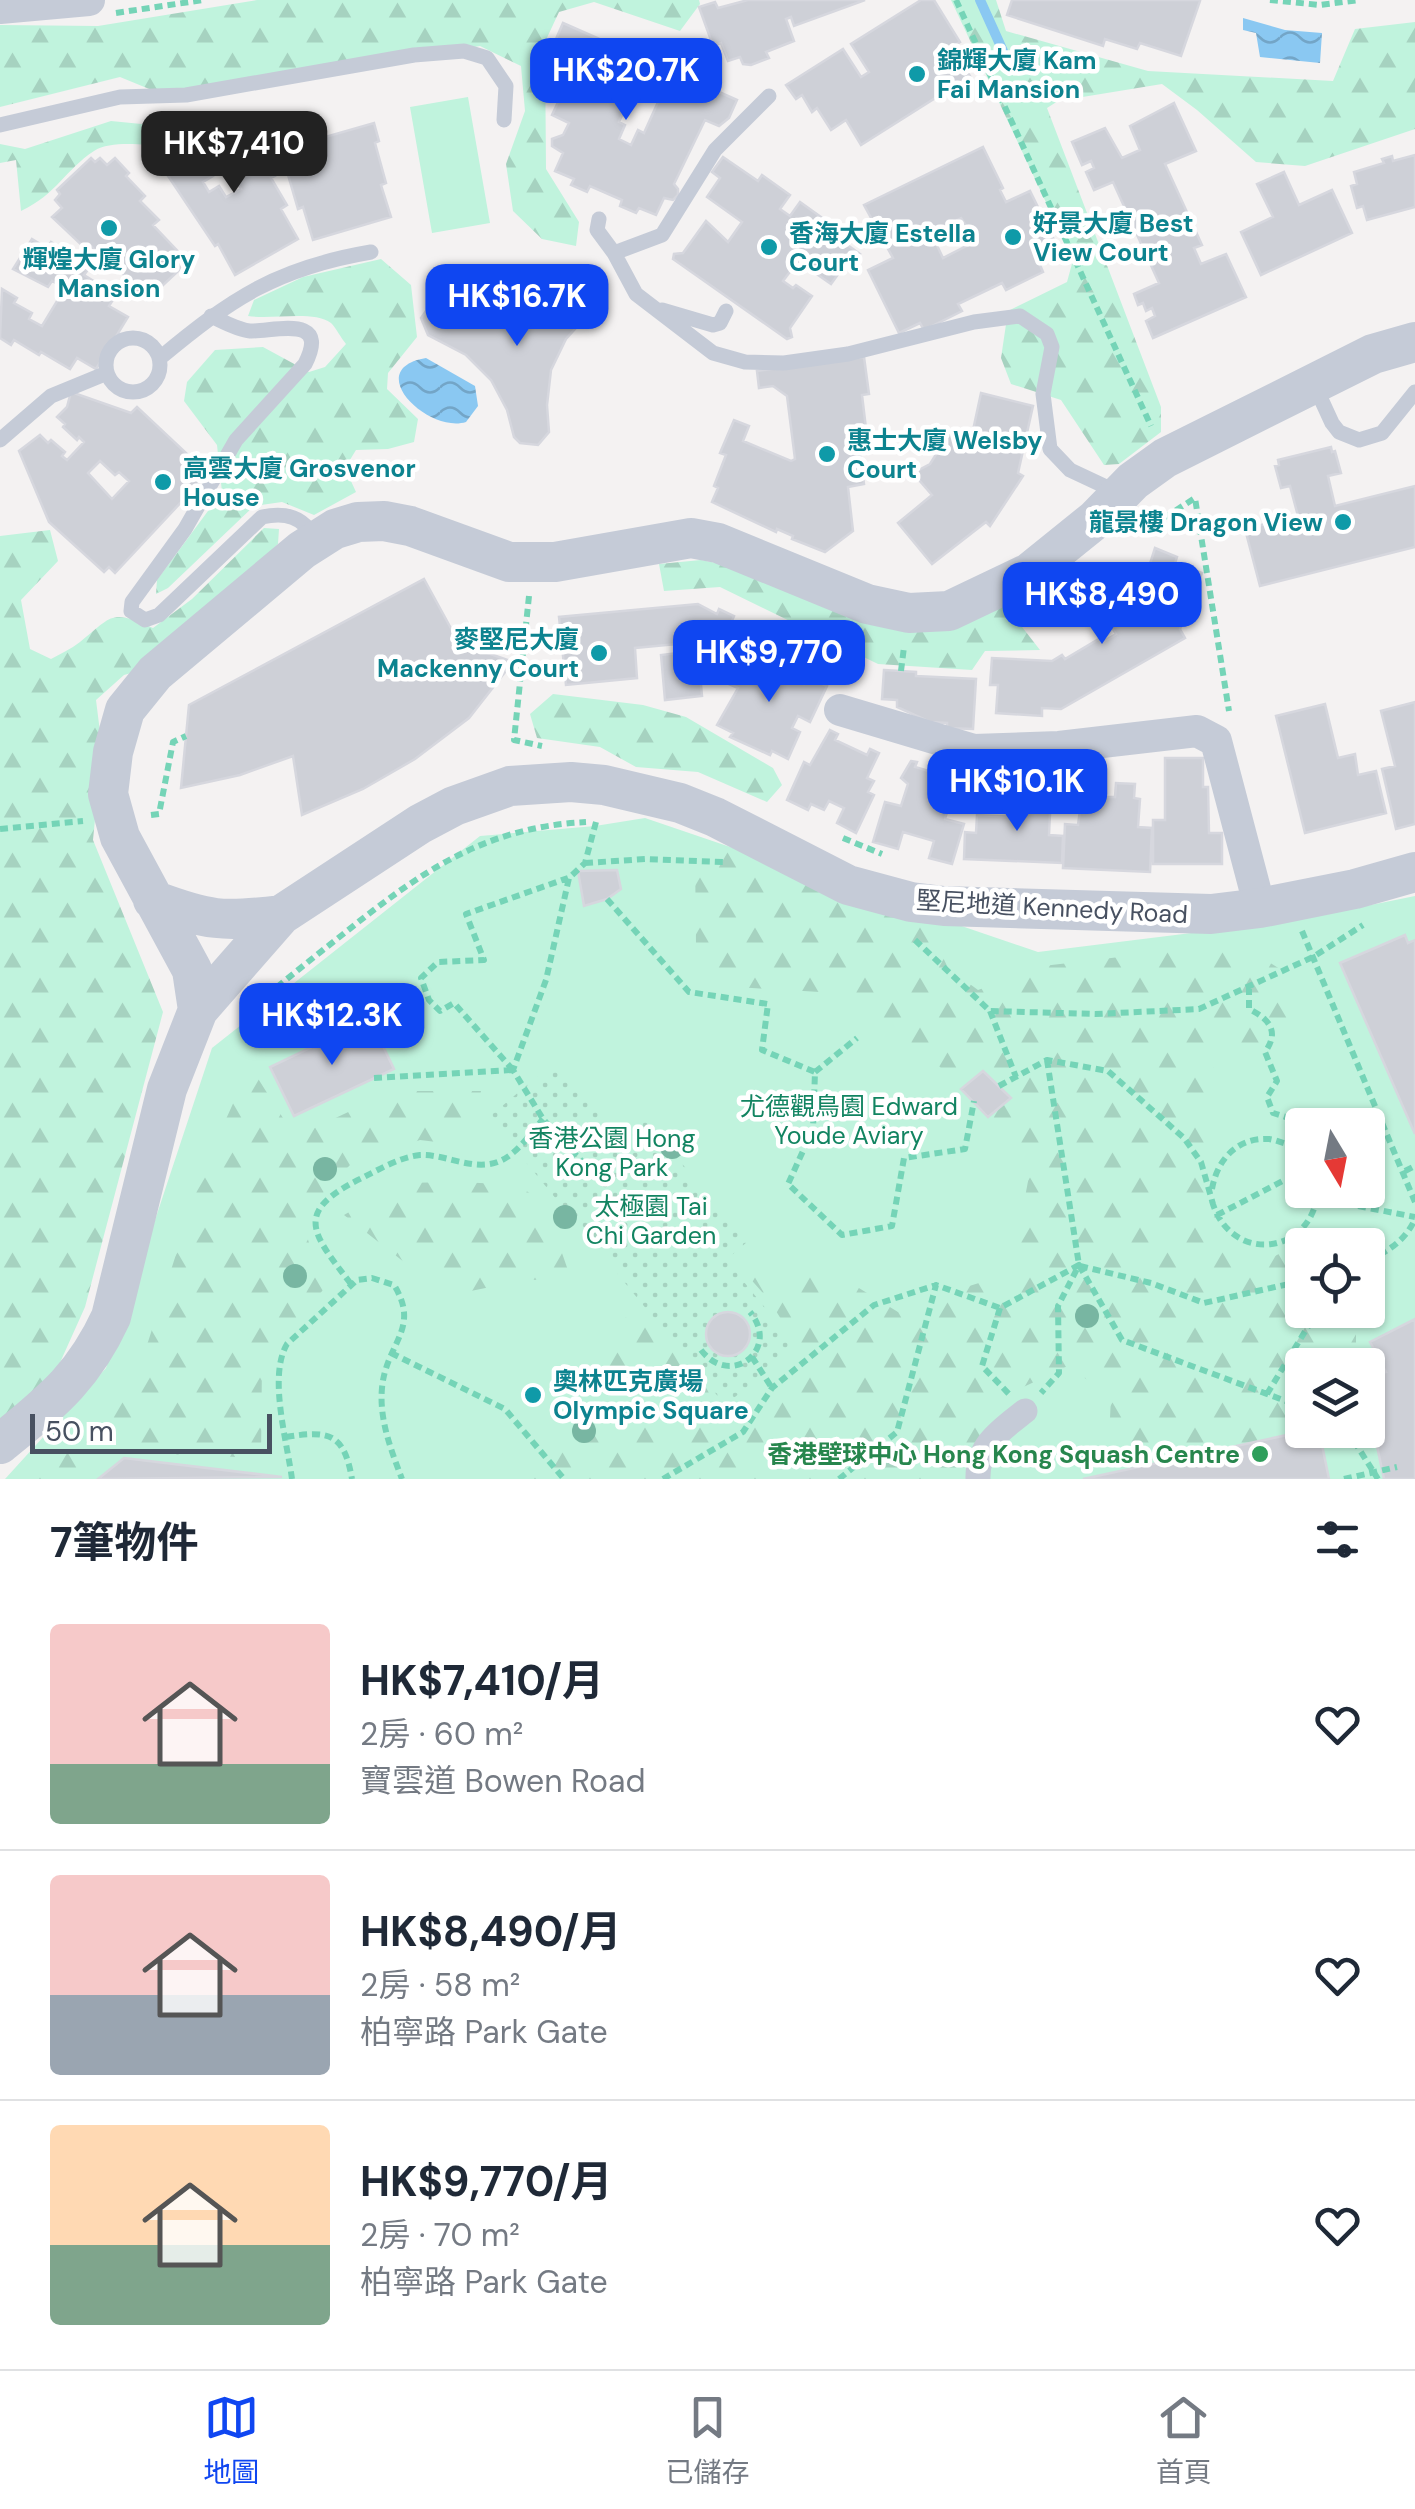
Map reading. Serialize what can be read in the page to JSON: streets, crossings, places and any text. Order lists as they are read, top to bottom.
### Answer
{
  "streets": {
    "street": ["堅尼地道 Kennedy Road"]
  },
  "parks": ["尤德觀鳥園 Edward Youde Aviary", "香港公園 Hong Kong Park", "太極園 Tai Chi Garden"],
  "places": [
    "錦輝大廈 Kam Fai Mansion",
    "輝煌大廈 Glory Mansion",
    "好景大廈 Best View Court",
    "香海大廈 Estella Court",
    "惠士大廈 Welsby Court",
    "高雲大廈 Grosvenor House",
    "龍景樓 Dragon View",
    "麥堅尼大廈 Mackenny Court",
    "奧林匹克廣場 Olympic Square",
    "香港壁球中心 Hong Kong Squash Centre"
  ],
  "scale_bar": "50 m",
  "north": "bottom",
  "page": {
    "price": [
      "HK$20.7K",
      "HK$7,410",
      "HK$16.7K",
      "HK$8,490",
      "HK$9,770",
      "HK$10.1K",
      "HK$12.3K"
    ],
    "scale": "50 m",
    "heading": "7筆物件",
    "list": [
      {
        "name": "HK$7,410/月",
        "note": "2房 · 60 m² · 寶雲道 Bowen Road"
      },
      {
        "name": "HK$8,490/月",
        "note": "2房 · 58 m² · 柏寧路 Park Gate"
      },
      {
        "name": "HK$9,770/月",
        "note": "2房 · 70 m² · 柏寧路 Park Gate"
      }
    ],
    "tabs": ["地圖", "已儲存", "首頁"]
  }
}
